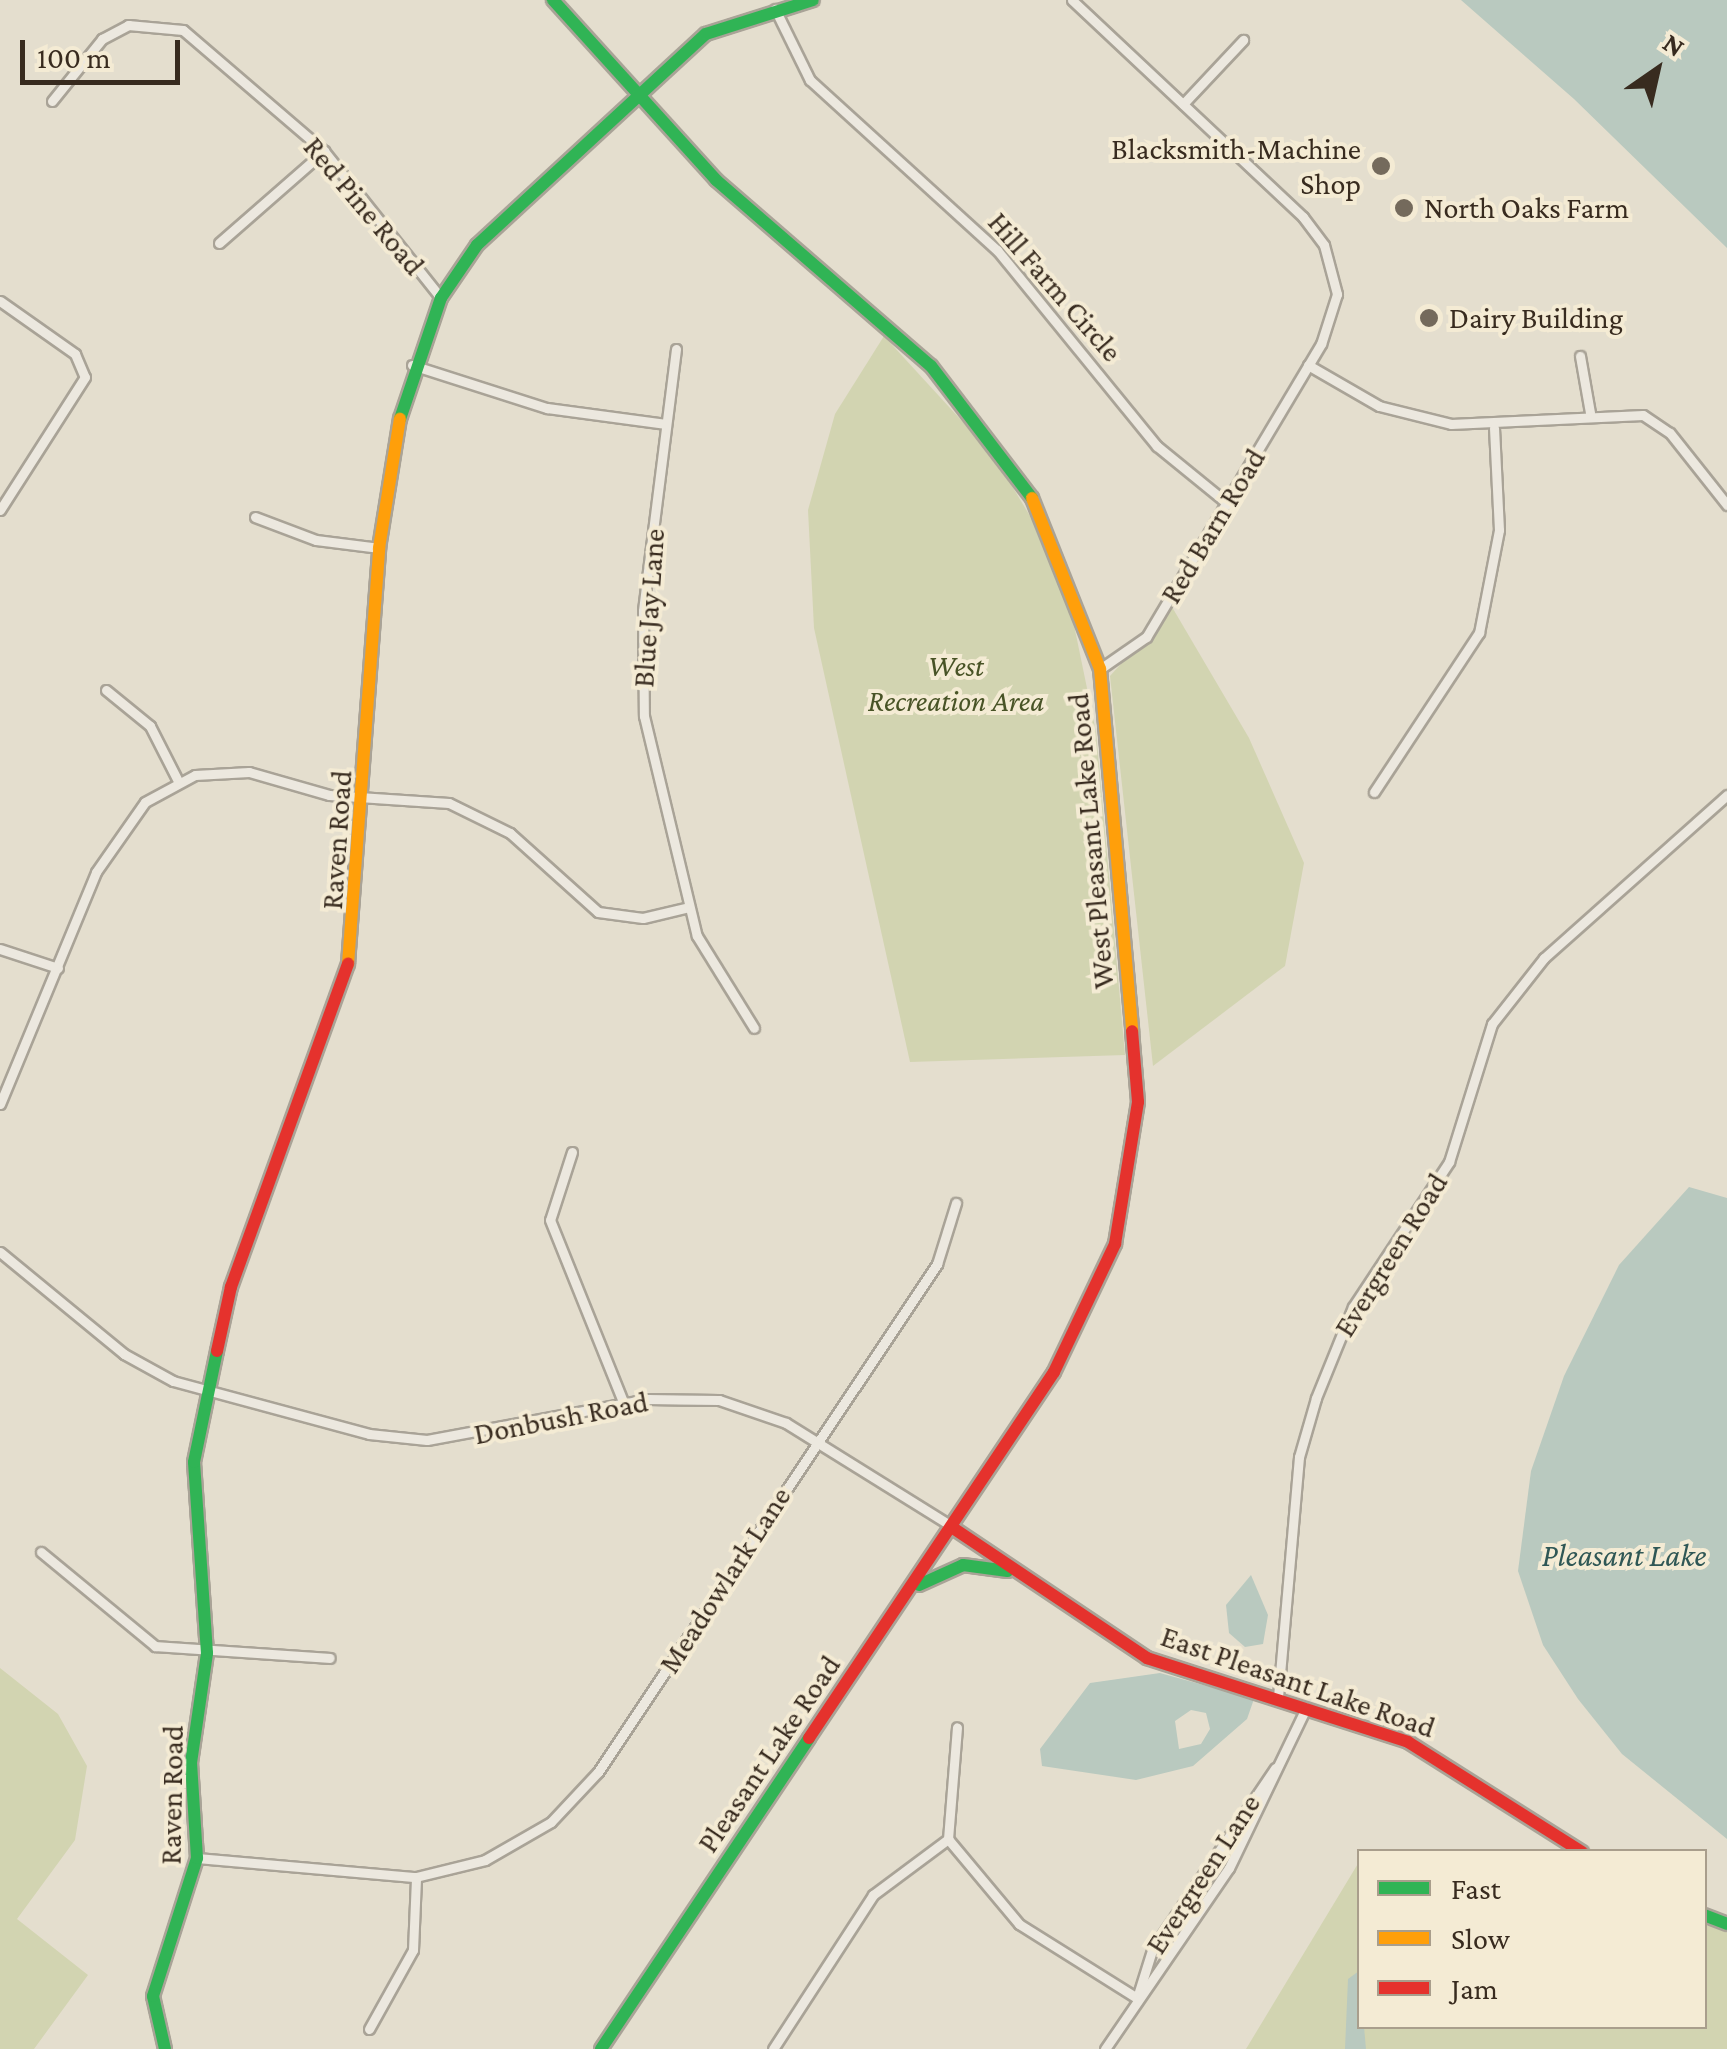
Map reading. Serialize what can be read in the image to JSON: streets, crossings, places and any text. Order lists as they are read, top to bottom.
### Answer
{
  "streets": {
    "street": [
      "Red Pine Road",
      "Hill Farm Circle",
      "Red Barn Road",
      "Blue Jay Lane",
      "Raven Road",
      "West Pleasant Lake Road",
      "Evergreen Road",
      "Donbush Road",
      "Meadowlark Lane",
      "East Pleasant Lake Road",
      "Pleasant Lake Road",
      "Evergreen Lane"
    ]
  },
  "crossings": [
    ["Red Pine Road", "Raven Road"],
    ["Hill Farm Circle", "Red Barn Road"],
    ["Red Barn Road", "West Pleasant Lake Road"],
    ["Raven Road", "West Pleasant Lake Road"],
    ["Raven Road", "Donbush Road"],
    ["Raven Road", "Meadowlark Lane"],
    ["West Pleasant Lake Road", "Pleasant Lake Road"],
    ["Evergreen Road", "East Pleasant Lake Road"],
    ["Donbush Road", "Meadowlark Lane"],
    ["Donbush Road", "East Pleasant Lake Road"],
    ["East Pleasant Lake Road", "Pleasant Lake Road"],
    ["East Pleasant Lake Road", "Evergreen Lane"]
  ],
  "water": ["Pleasant Lake"],
  "parks": ["West Recreation Area"],
  "places": ["Blacksmith-Machine Shop", "North Oaks Farm", "Dairy Building"],
  "legend": ["Fast", "Slow", "Jam"],
  "scale_bar": "100 m",
  "north": "top right"
}
